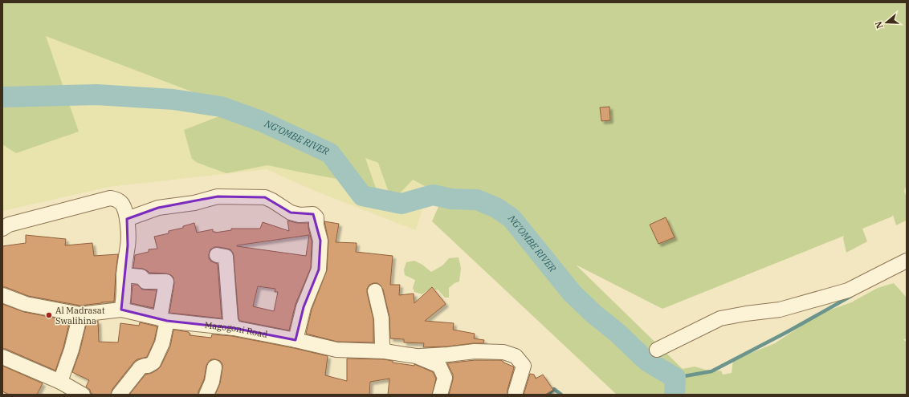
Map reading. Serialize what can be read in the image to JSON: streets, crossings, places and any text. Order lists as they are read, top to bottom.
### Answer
{
  "streets": {
    "street": ["Magogoni Road"]
  },
  "water": ["NG'OMBE RIVER"],
  "places": ["Al Madrasat Swalihina"],
  "north": "left"
}
